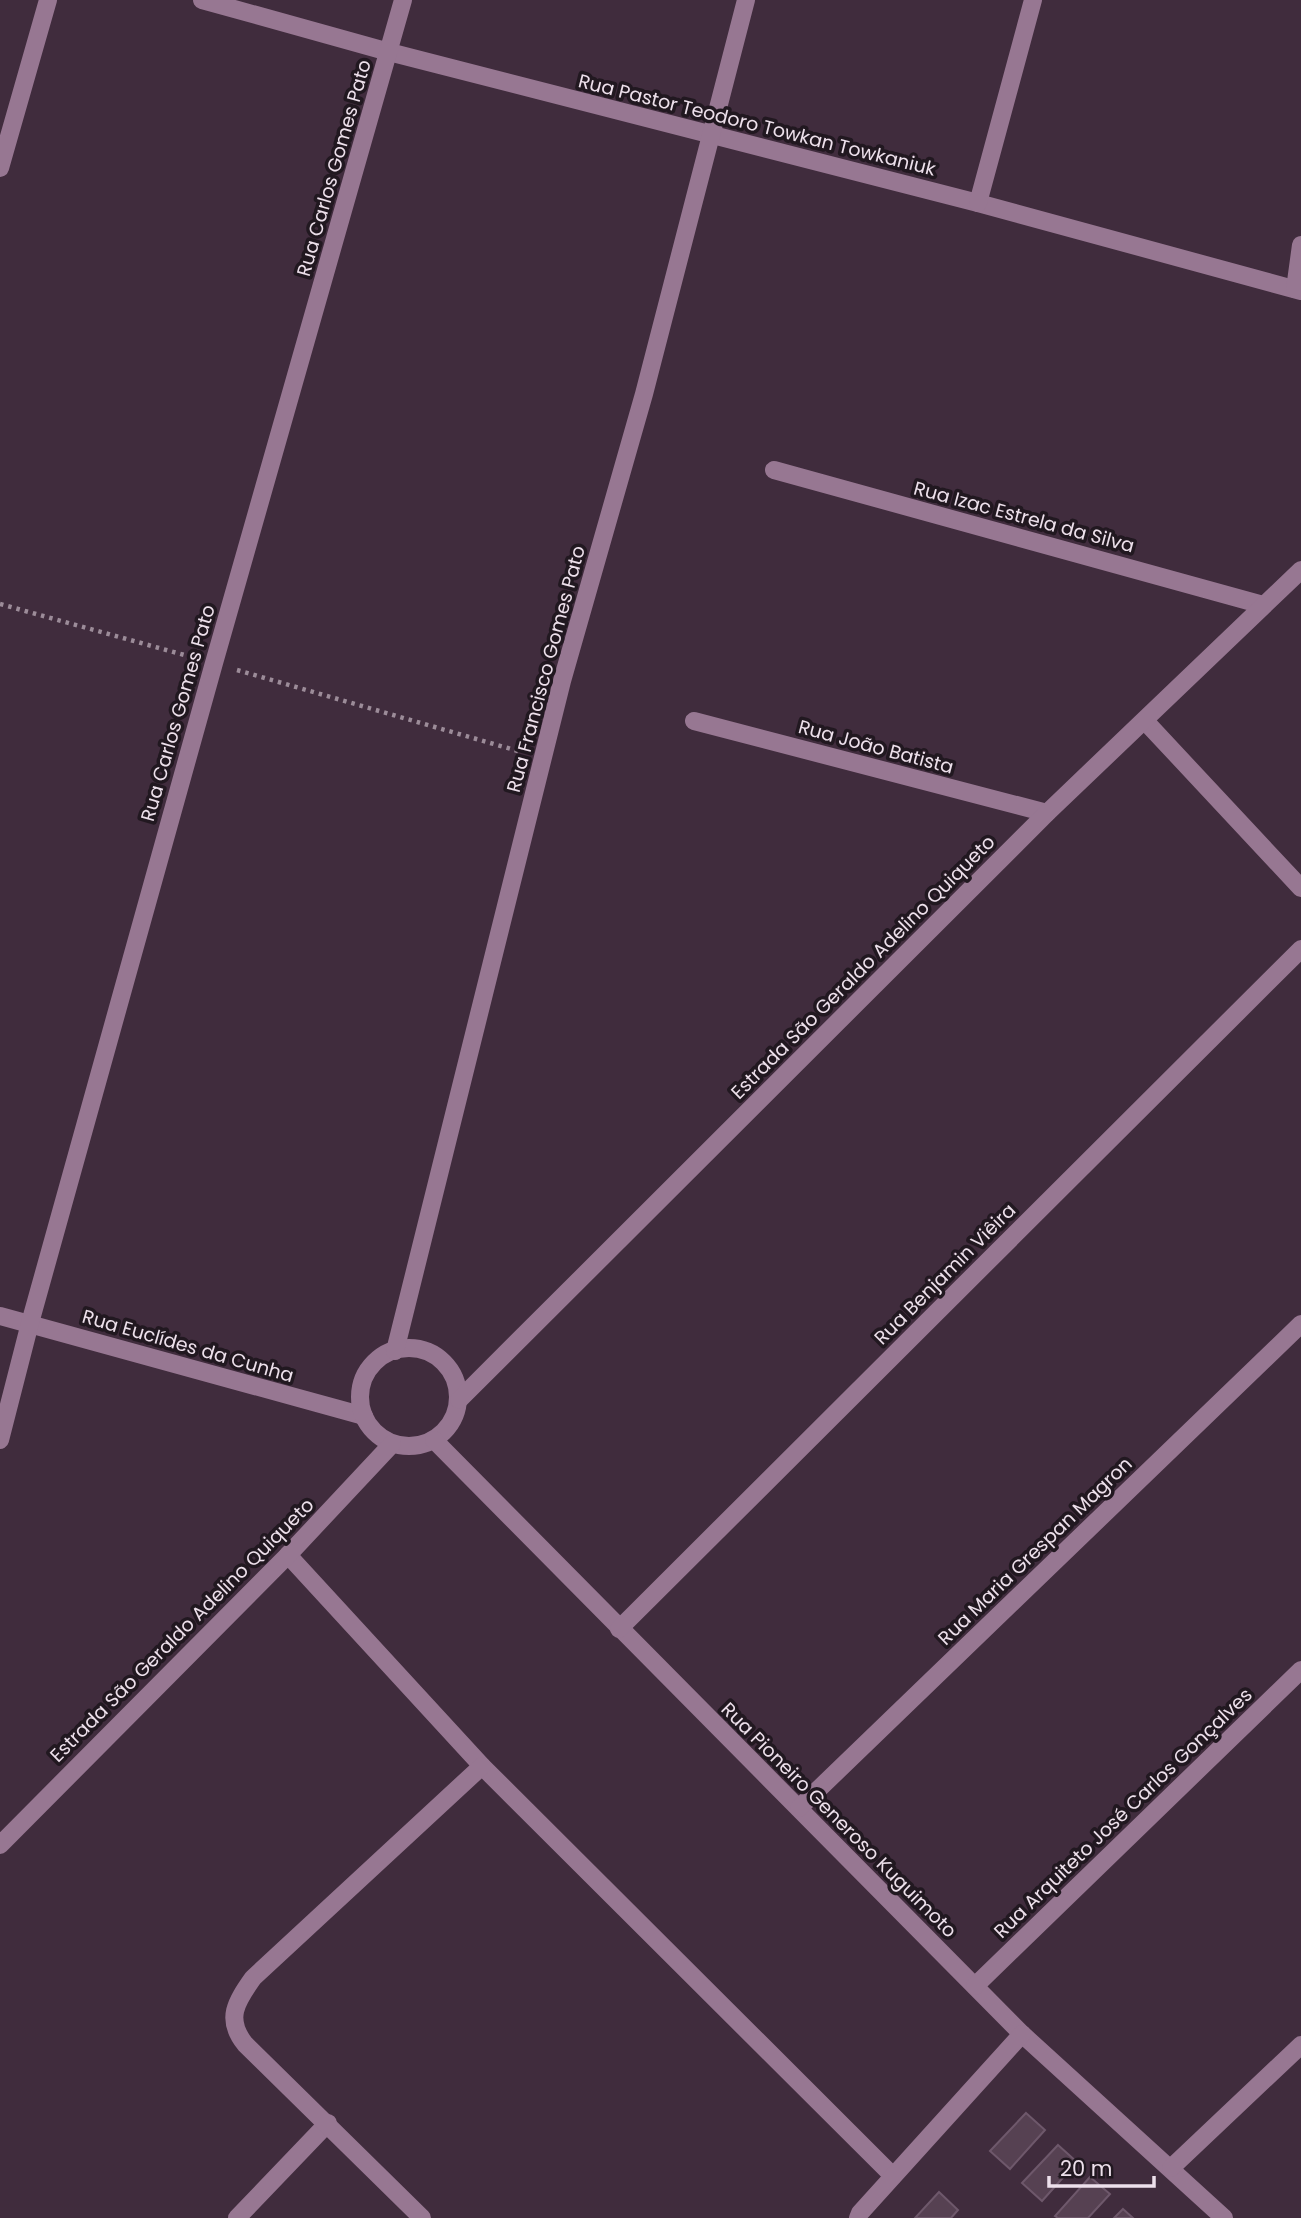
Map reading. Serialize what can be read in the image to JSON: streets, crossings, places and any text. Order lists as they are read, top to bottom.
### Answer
{
  "streets": {
    "street": [
      "Rua Pastor Teodoro Towkan Towkaniuk",
      "Rua Carlos Gomes Pato",
      "Rua Izac Estrela da Silva",
      "Rua Francisco Gomes Pato",
      "Rua João Batista",
      "Estrada São Geraldo Adelino Quiqueto",
      "Rua Benjamin Viêira",
      "Rua Euclídes da Cunha",
      "Rua Maria Grespan Magron",
      "Rua Arquiteto José Carlos Gonçalves",
      "Rua Pioneiro Generoso Kuguimoto"
    ]
  },
  "crossings": [
    ["Rua Pastor Teodoro Towkan Towkaniuk", "Rua Carlos Gomes Pato"],
    ["Rua Pastor Teodoro Towkan Towkaniuk", "Rua Francisco Gomes Pato"],
    ["Rua Carlos Gomes Pato", "Rua Euclídes da Cunha"],
    ["Rua Izac Estrela da Silva", "Estrada São Geraldo Adelino Quiqueto"],
    ["Rua Francisco Gomes Pato", "Estrada São Geraldo Adelino Quiqueto"],
    ["Rua Francisco Gomes Pato", "Rua Euclídes da Cunha"],
    ["Rua Francisco Gomes Pato", "Rua Pioneiro Generoso Kuguimoto"],
    ["Rua João Batista", "Estrada São Geraldo Adelino Quiqueto"],
    ["Estrada São Geraldo Adelino Quiqueto", "Rua Euclídes da Cunha"],
    ["Estrada São Geraldo Adelino Quiqueto", "Rua Pioneiro Generoso Kuguimoto"],
    ["Rua Benjamin Viêira", "Rua Pioneiro Generoso Kuguimoto"],
    ["Rua Euclídes da Cunha", "Rua Pioneiro Generoso Kuguimoto"],
    ["Rua Maria Grespan Magron", "Rua Pioneiro Generoso Kuguimoto"],
    ["Rua Arquiteto José Carlos Gonçalves", "Rua Pioneiro Generoso Kuguimoto"]
  ],
  "scale_bar": "20 m"
}
